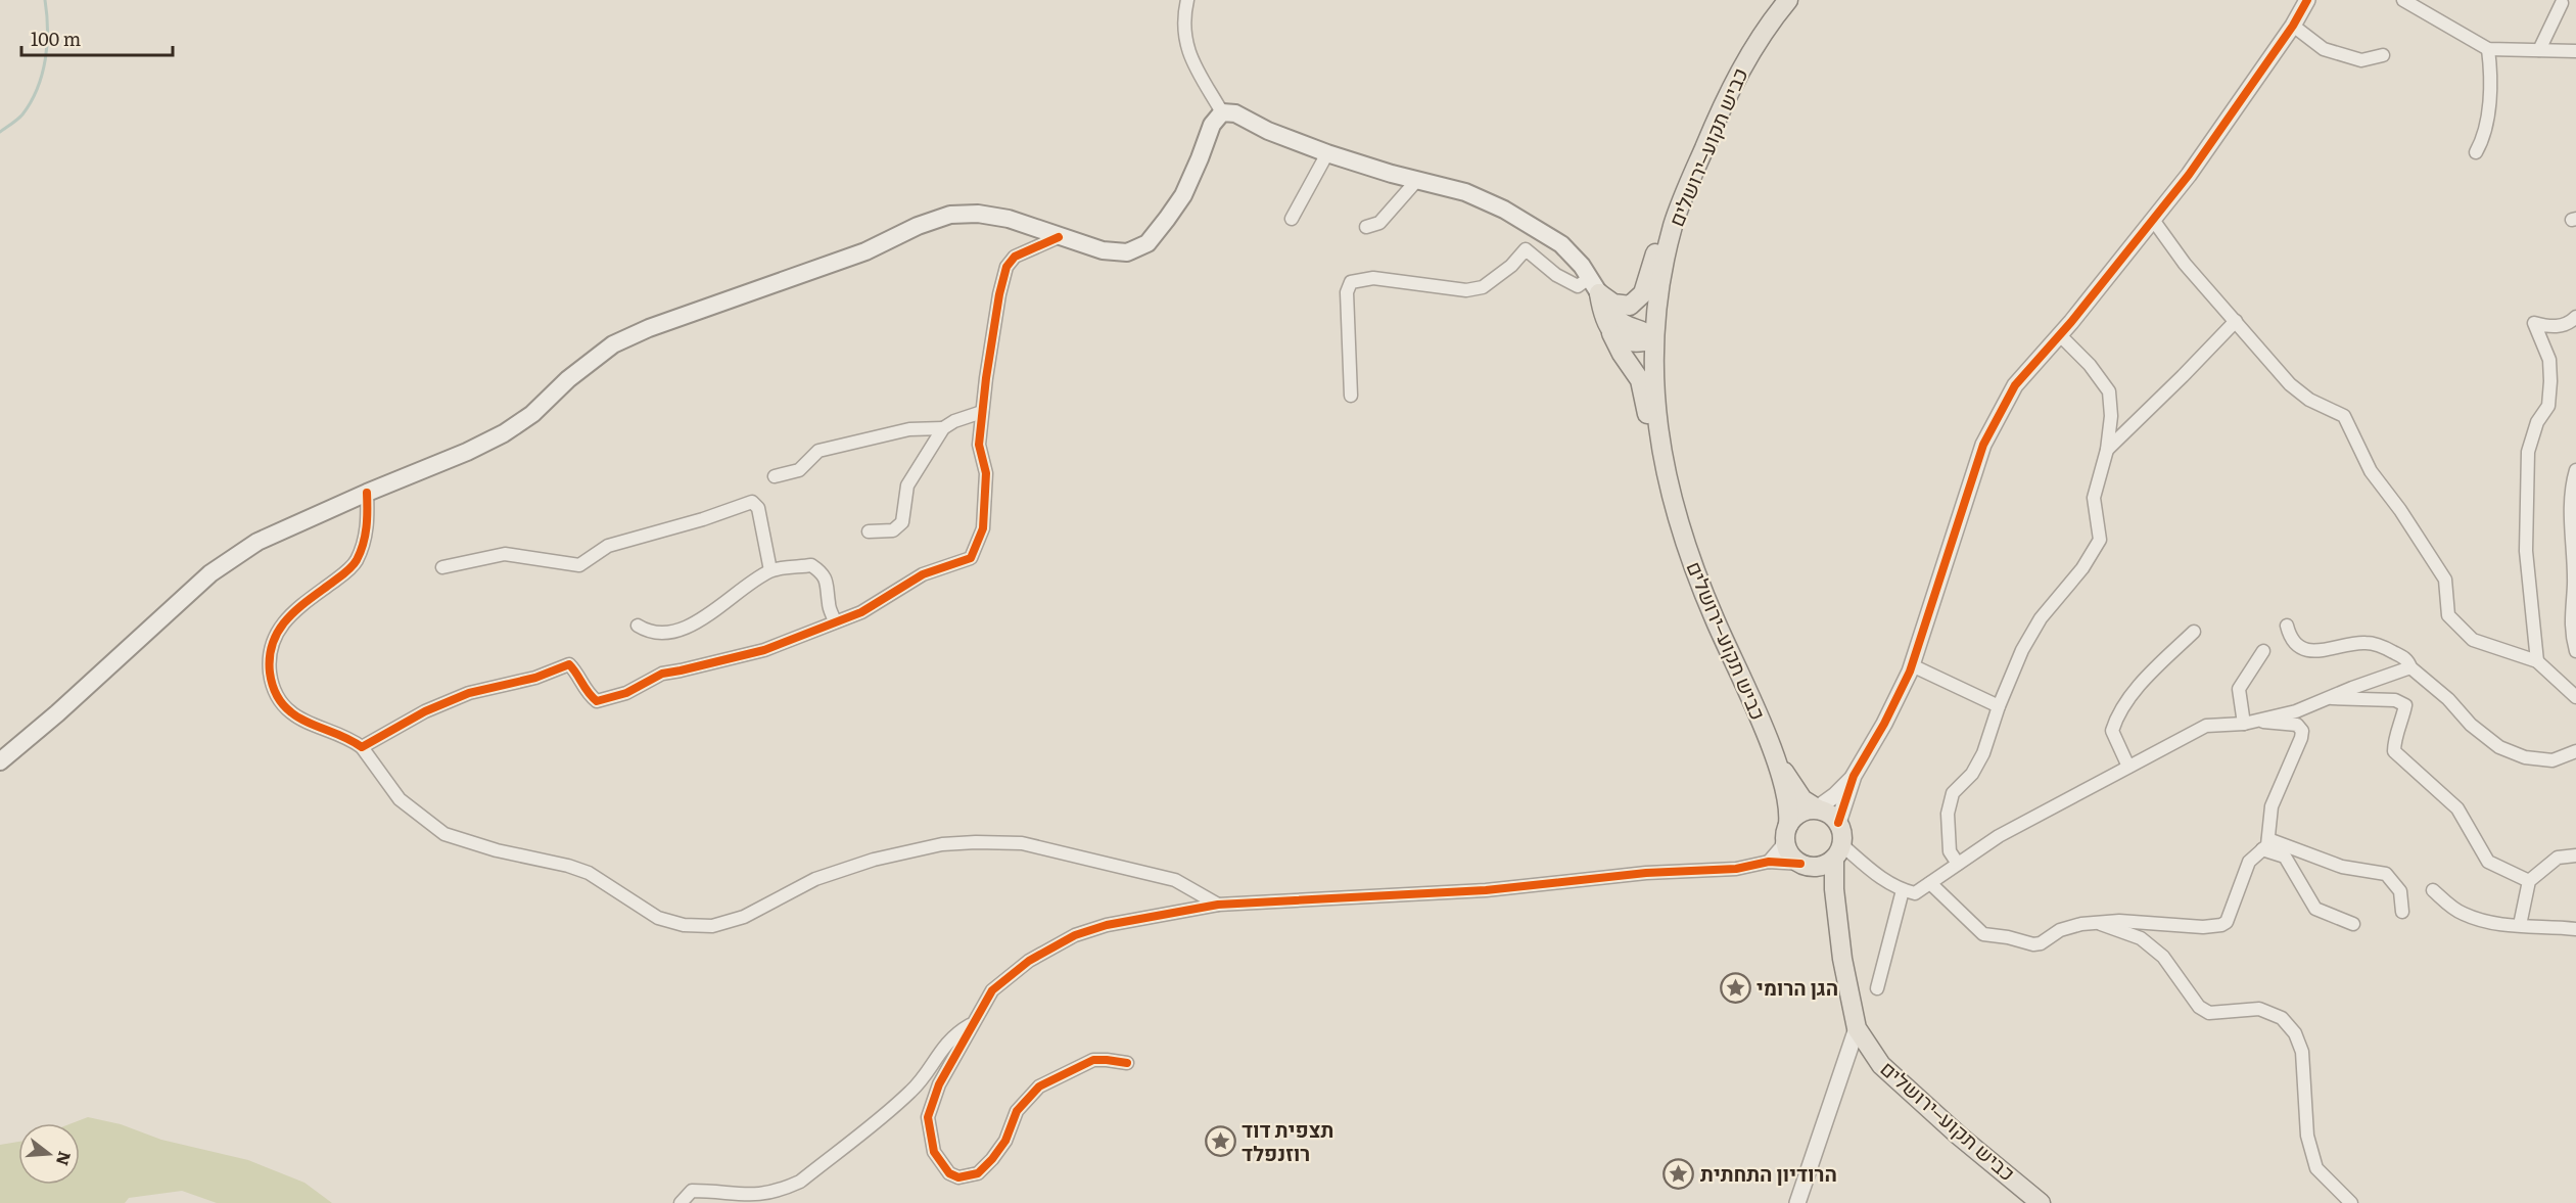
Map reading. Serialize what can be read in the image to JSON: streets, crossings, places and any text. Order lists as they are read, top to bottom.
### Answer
{
  "streets": {
    "main road": ["כביש תקוע–ירושלים"]
  },
  "places": {
    "place": ["הגן הרומי", "תצפית דוד רוזנפלד", "הרודיון התחתית"]
  },
  "scale_bar": "100 m",
  "north": "right"
}
